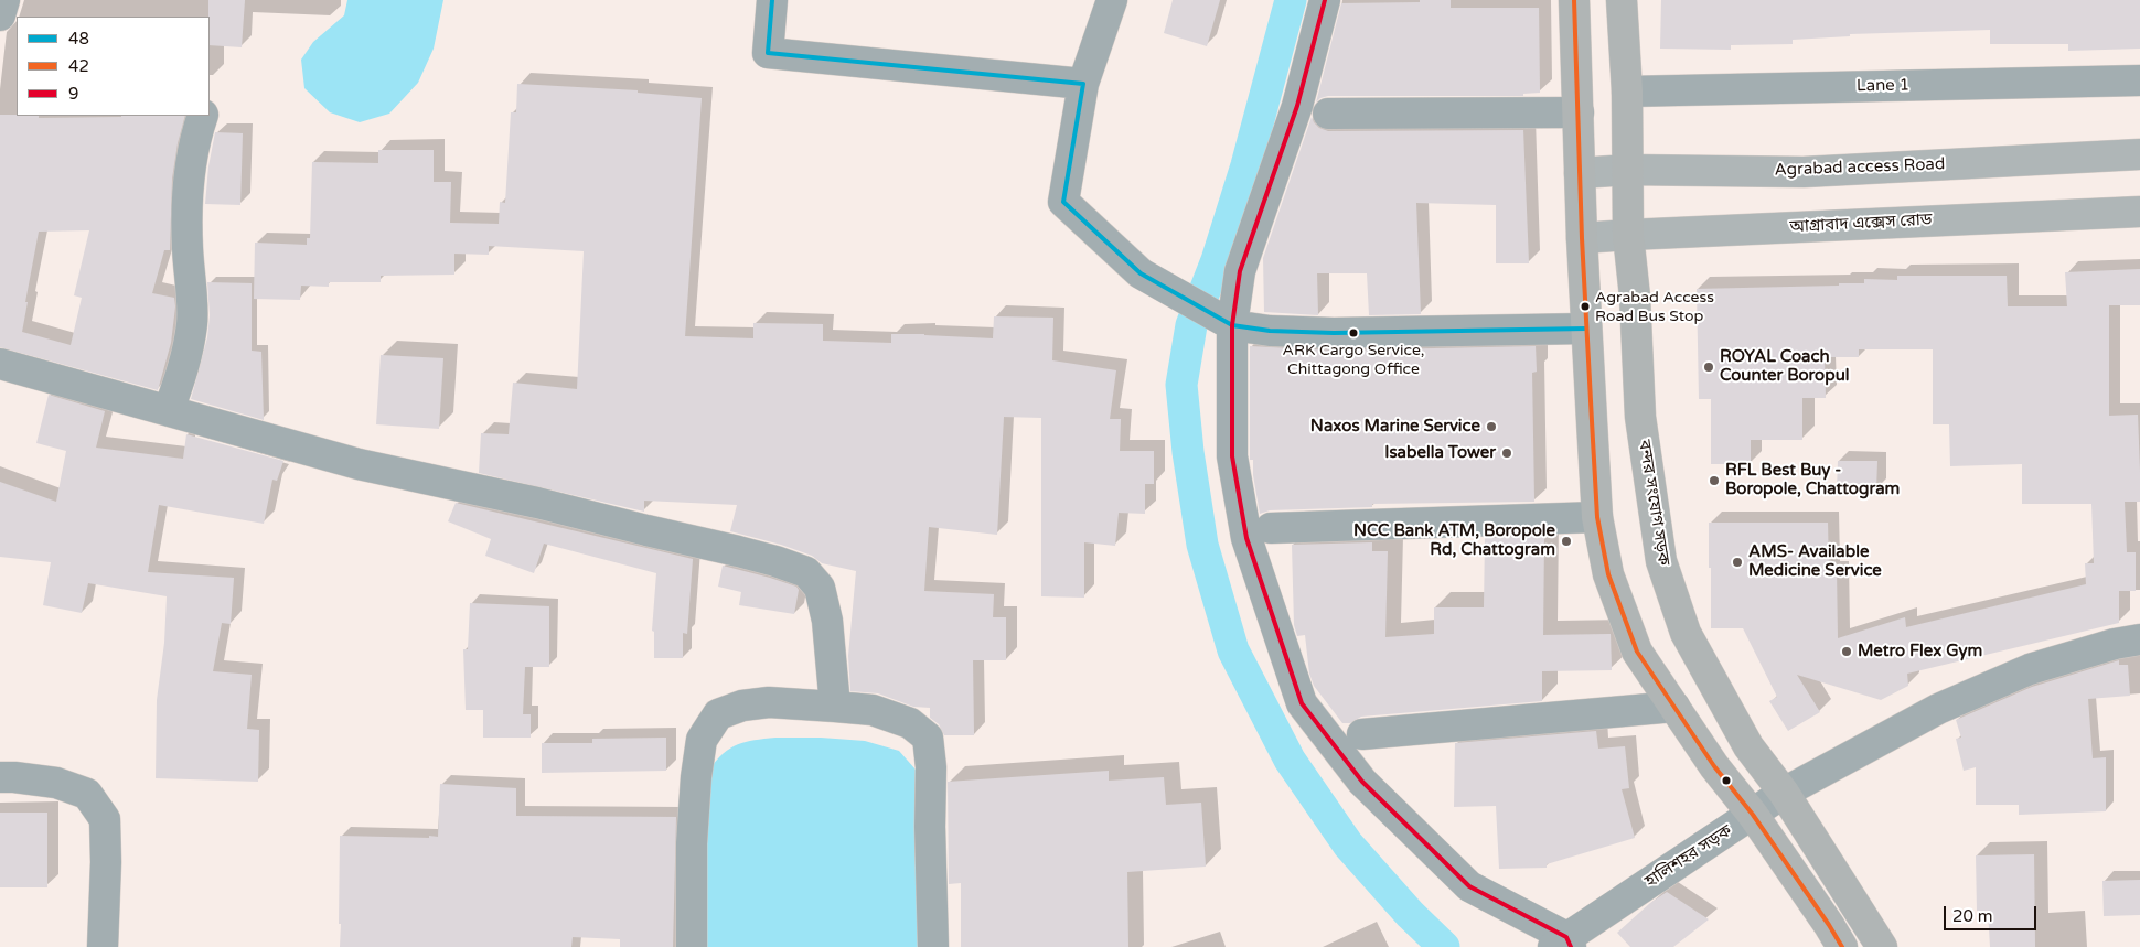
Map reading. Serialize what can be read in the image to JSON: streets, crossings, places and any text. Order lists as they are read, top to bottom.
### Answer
{
  "streets": {
    "highway": ["বন্দর সংযোগ সড়ক"],
    "main road": ["Agrabad access Road", "আগ্রাবাদ এক্সেস রোড"],
    "street": ["Lane 1", "হালিশহর সড়ক"]
  },
  "crossings": [
    ["Lane 1", "বন্দর সংযোগ সড়ক"],
    ["Agrabad access Road", "বন্দর সংযোগ সড়ক"],
    ["আগ্রাবাদ এক্সেস রোড", "বন্দর সংযোগ সড়ক"],
    ["বন্দর সংযোগ সড়ক", "হালিশহর সড়ক"]
  ],
  "places": [
    "Agrabad Access Road Bus Stop",
    "ARK Cargo Service, Chittagong Office",
    "ROYAL Coach Counter Boropul",
    "Naxos Marine Service",
    "Isabella Tower",
    "RFL Best Buy - Boropole, Chattogram",
    "NCC Bank ATM, Boropole Rd, Chattogram",
    "AMS- Available Medicine Service",
    "Metro Flex Gym"
  ],
  "lines": ["transit line 48", "transit line 42", "transit line 9"],
  "legend": ["48", "42", "9"],
  "scale_bar": "20 m"
}
